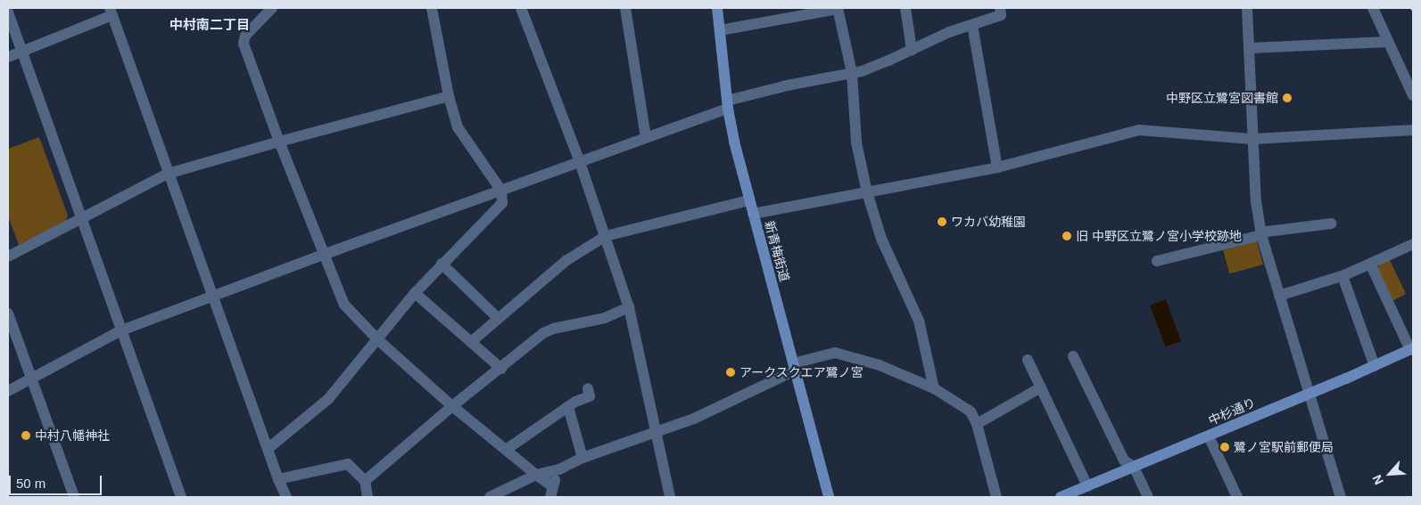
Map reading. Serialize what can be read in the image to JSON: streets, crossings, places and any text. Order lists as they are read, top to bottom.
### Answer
{
  "streets": {
    "main road": ["新青梅街道", "中杉通り"]
  },
  "districts": ["中村南二丁目"],
  "places": [
    "中野区立鷺宮図書館",
    "ワカバ幼稚園",
    "旧 中野区立鷺ノ宮小学校跡地",
    "アークスクエア鷺ノ宮",
    "中村八幡神社",
    "鷺ノ宮駅前郵便局"
  ],
  "scale_bar": "50 m",
  "north": "bottom left"
}
